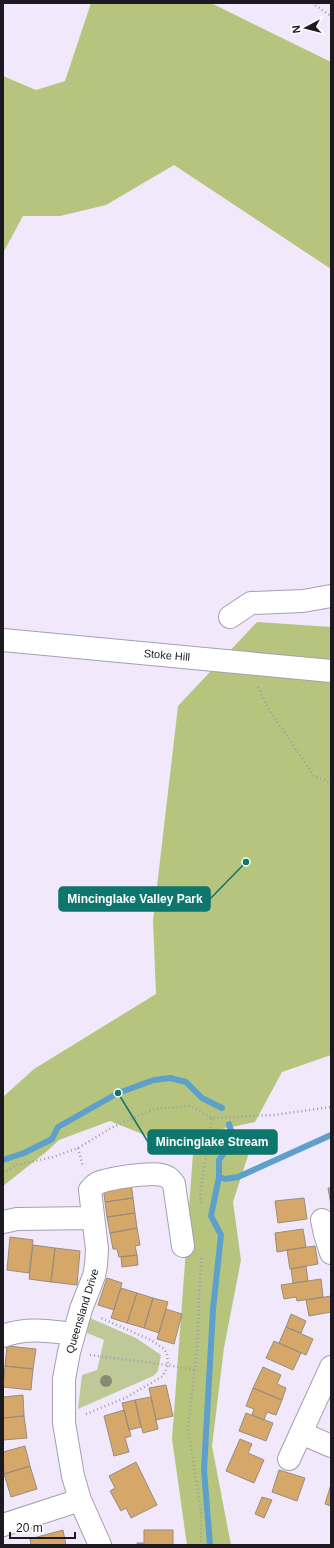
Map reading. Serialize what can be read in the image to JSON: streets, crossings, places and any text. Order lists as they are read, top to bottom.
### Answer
{
  "streets": {
    "street": ["Stoke Hill", "Queensland Drive"]
  },
  "places": ["Mincinglake Valley Park", "Mincinglake Stream"],
  "scale_bar": "20 m",
  "north": "left"
}
